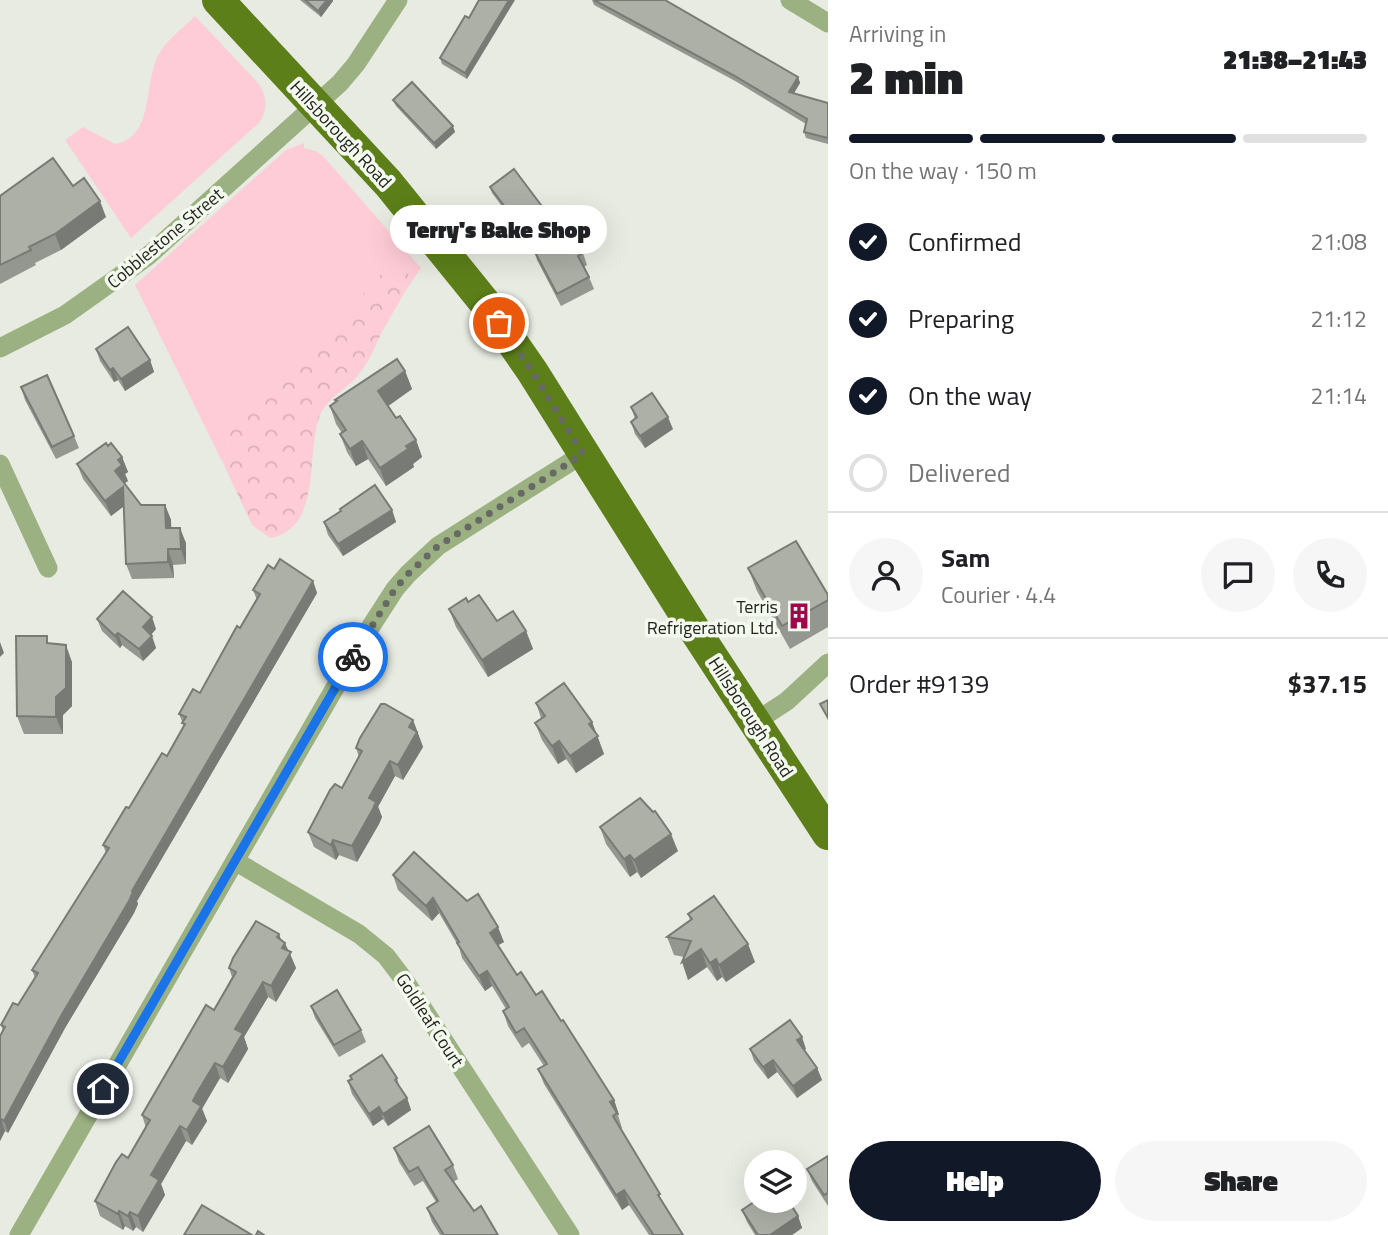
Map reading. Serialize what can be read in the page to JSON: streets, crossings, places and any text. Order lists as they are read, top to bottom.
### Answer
{
  "streets": {
    "main road": ["Hillsborough Road"],
    "street": ["Cobblestone Street", "Goldleaf Court"]
  },
  "crossings": [
    ["Hillsborough Road", "Cobblestone Street"]
  ],
  "places": {
    "other": ["Terry's Bake Shop"],
    "building": ["Terris Refrigeration Ltd."]
  },
  "page": {
    "heading": ["2 min", "Arriving in", "21:38–21:43"],
    "panel": [
      "Sam",
      "Courier · 4.4",
      "Order #9139",
      "$37.15"
    ],
    "bar": "On the way · 150 m",
    "list": [
      ["Confirmed", "21:08"],
      ["Preparing", "21:12"],
      ["On the way", "21:14"],
      "Delivered"
    ],
    "bubble": "Terry's Bake Shop",
    "buttons": ["Help", "Share"]
  }
}
